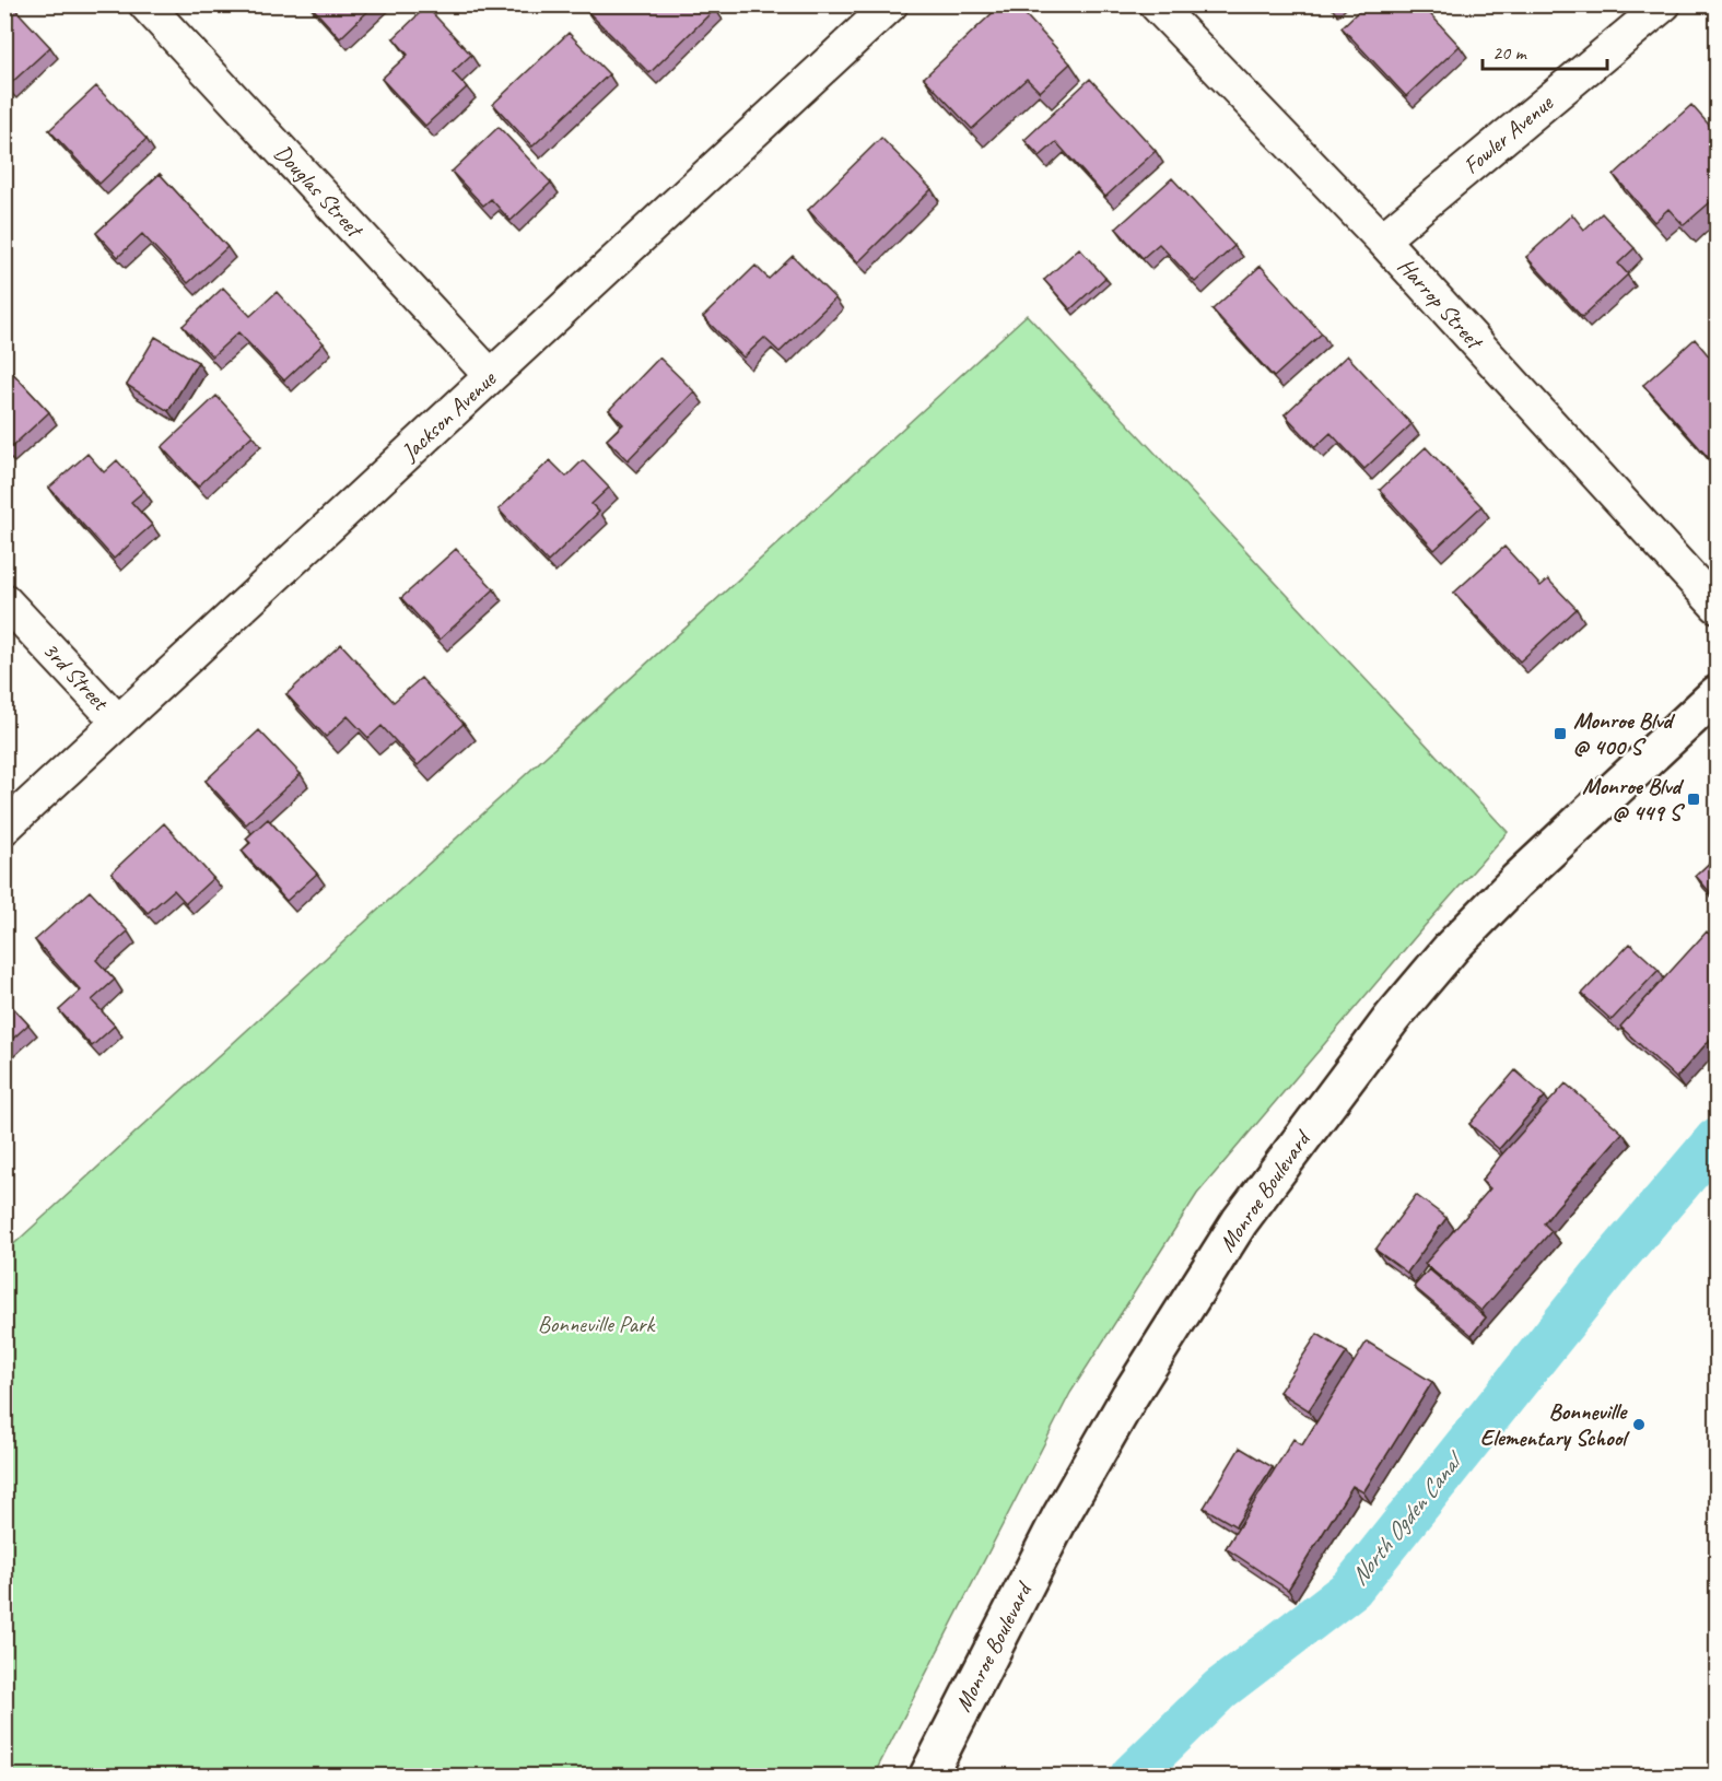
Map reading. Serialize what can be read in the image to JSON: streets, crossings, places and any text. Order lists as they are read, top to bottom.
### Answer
{
  "streets": {
    "main road": ["Monroe Boulevard"],
    "street": [
      "Fowler Avenue",
      "Douglas Street",
      "Harrop Street",
      "Jackson Avenue",
      "3rd Street"
    ]
  },
  "crossings": [
    ["Fowler Avenue", "Harrop Street"],
    ["Douglas Street", "Jackson Avenue"],
    ["Jackson Avenue", "3rd Street"]
  ],
  "water": ["North Ogden Canal"],
  "parks": ["Bonneville Park"],
  "places": {
    "transit": ["Monroe Blvd @ 400 S", "Monroe Blvd @ 449 S"],
    "other": ["Bonneville Elementary School"]
  },
  "scale_bar": "20 m"
}
